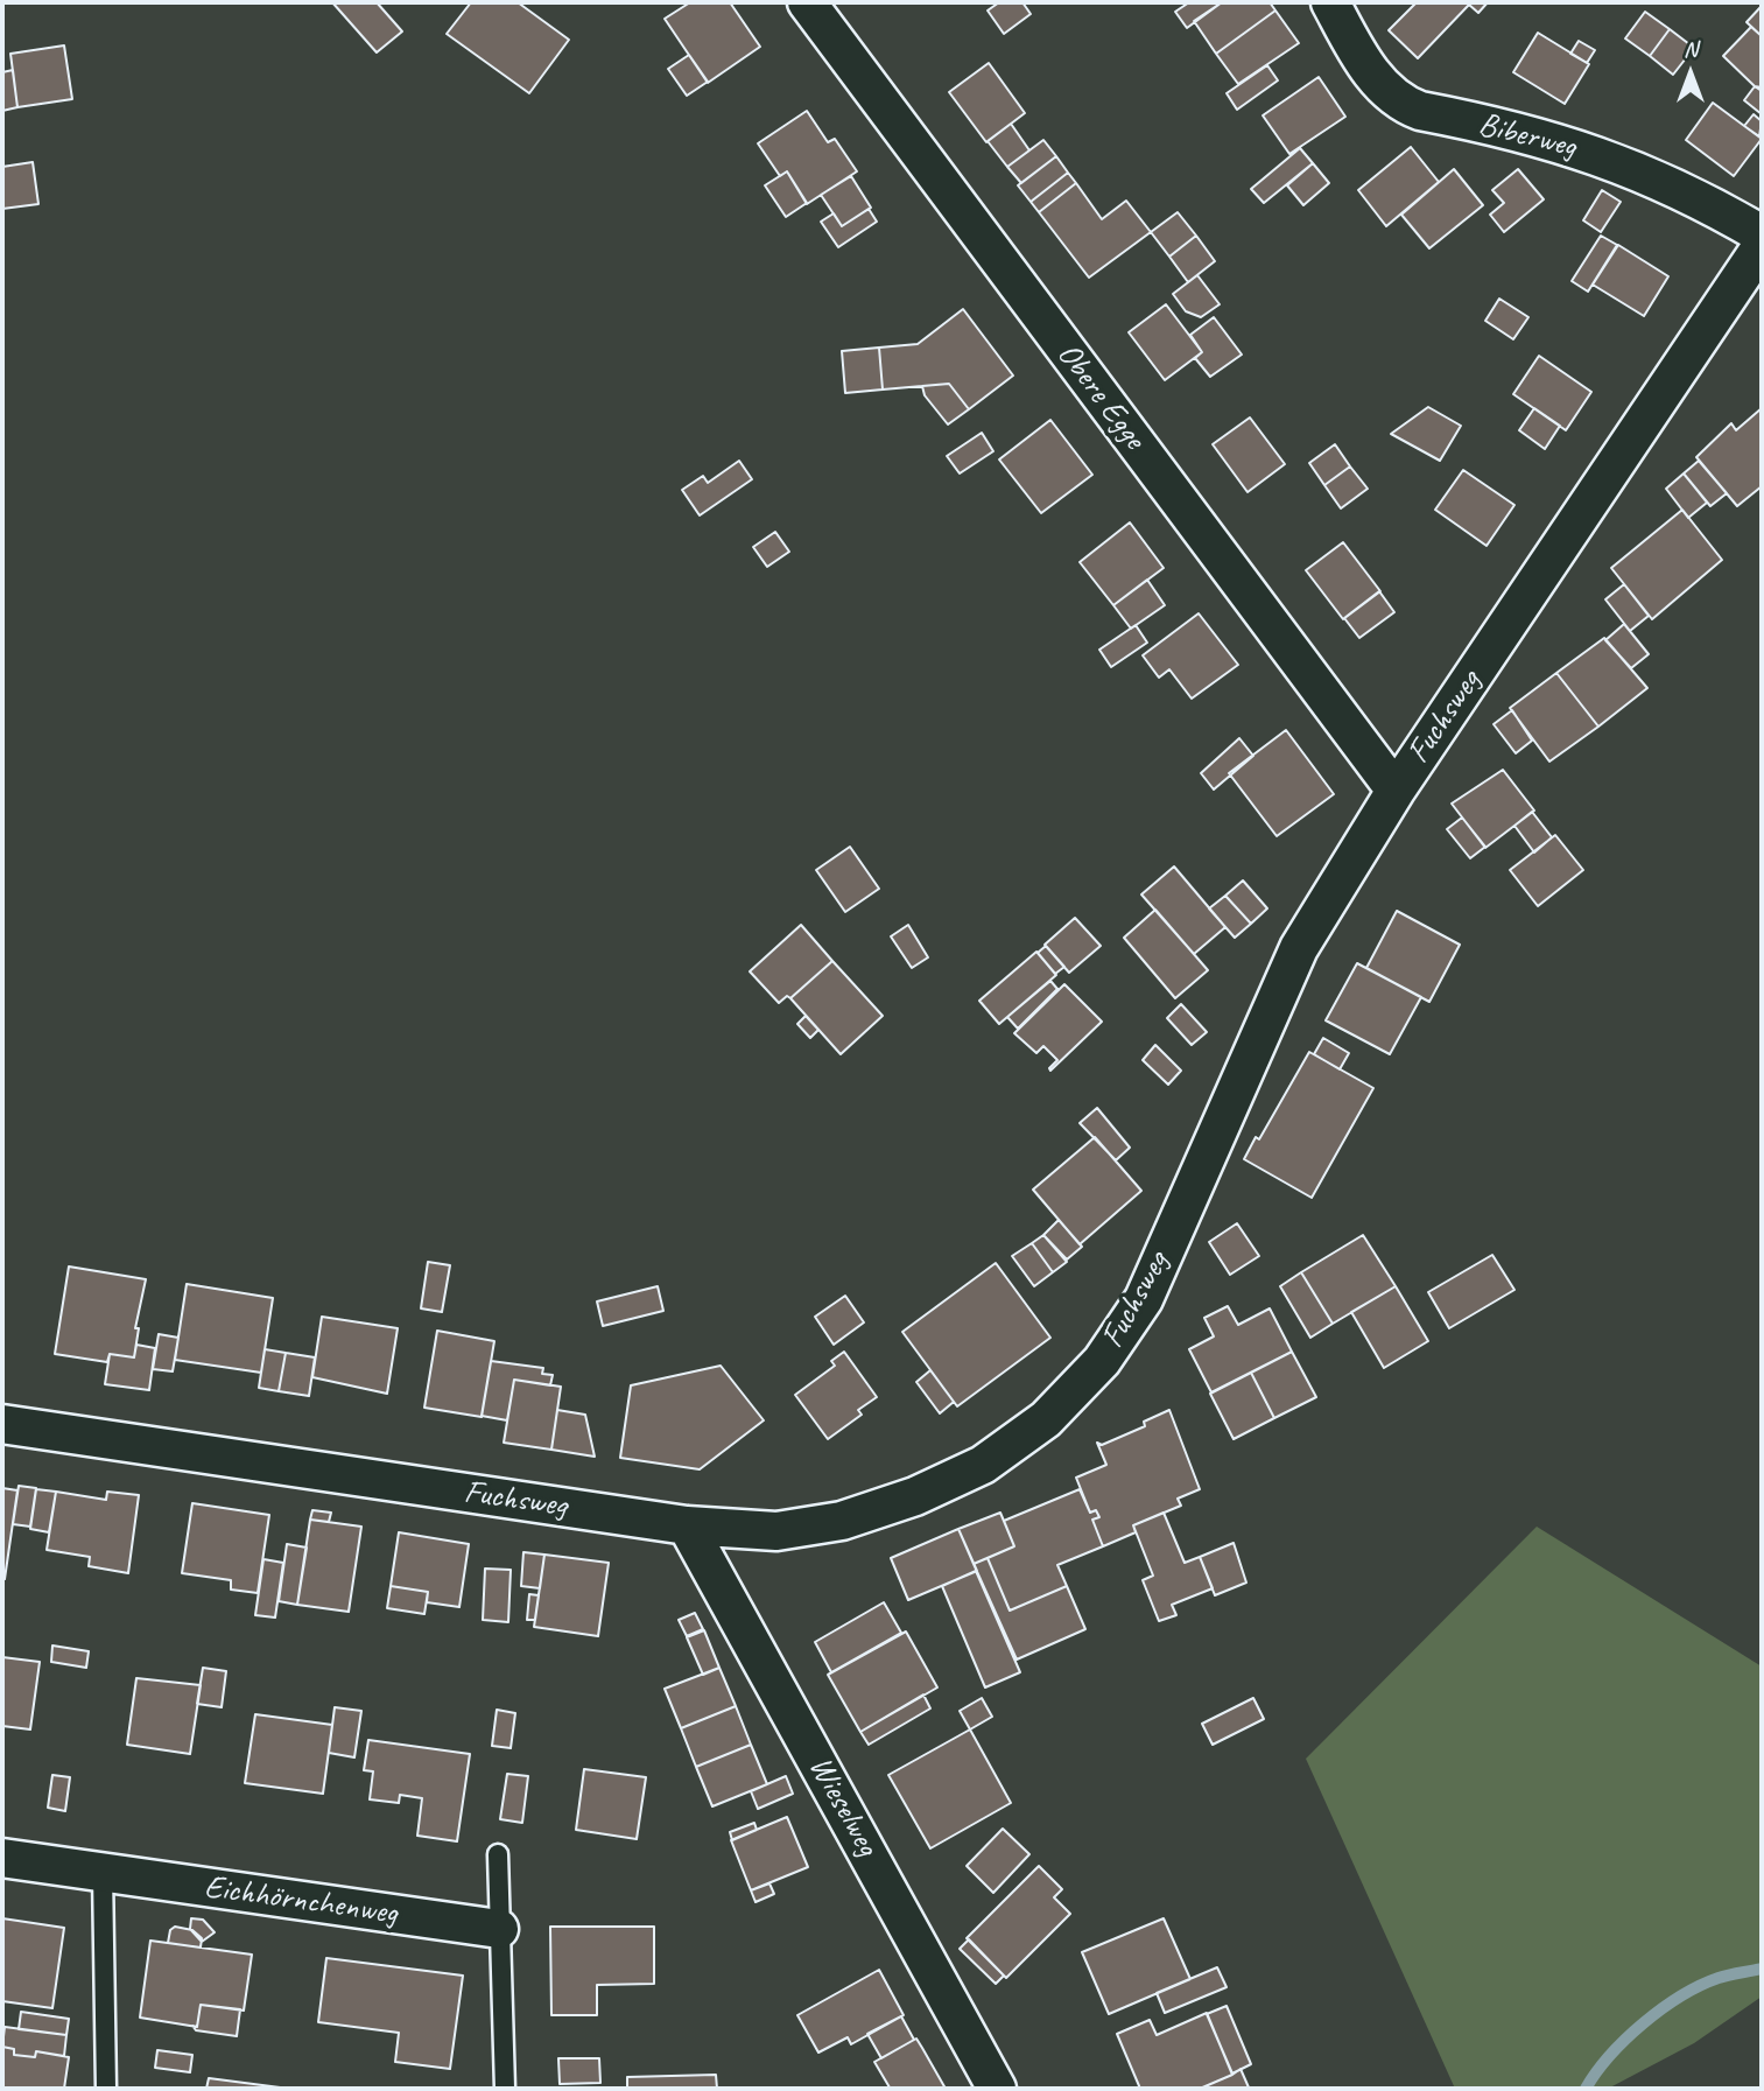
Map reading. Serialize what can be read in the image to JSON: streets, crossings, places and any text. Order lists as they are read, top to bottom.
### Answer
{
  "streets": {
    "street": [
      "Biberweg",
      "Obere Egge",
      "Fuchsweg",
      "Wieselweg",
      "Eichhörnchenweg"
    ]
  },
  "crossings": [
    ["Obere Egge", "Fuchsweg"],
    ["Fuchsweg", "Wieselweg"]
  ],
  "north": "top"
}
